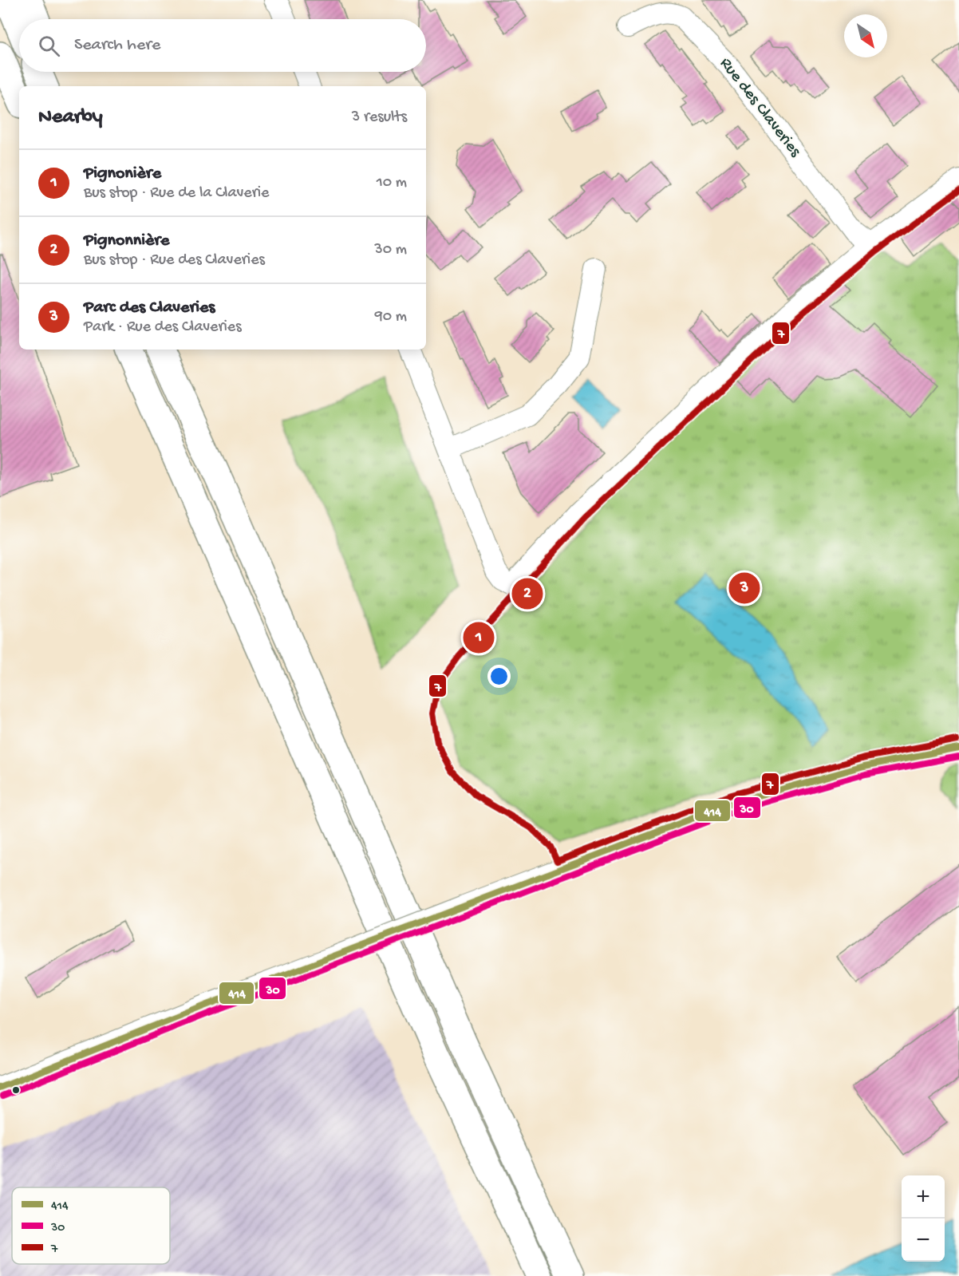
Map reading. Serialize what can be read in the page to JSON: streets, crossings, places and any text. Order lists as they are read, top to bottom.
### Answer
{
  "streets": {
    "street": ["Rue des Claveries"]
  },
  "lines": ["transit line 7", "transit line 414", "transit line 30"],
  "legend": ["414", "30", "7"],
  "north": "bottom right",
  "page": {
    "search": "Search here",
    "heading": ["Nearby", "3 results"],
    "list": [
      {
        "mark": "1",
        "name": "Pignonière",
        "note": "Bus stop · Rue de la Claverie",
        "value": "10 m"
      },
      {
        "mark": "2",
        "name": "Pignonnière",
        "note": "Bus stop · Rue des Claveries",
        "value": "30 m"
      },
      {
        "mark": "3",
        "name": "Parc des Claveries",
        "note": "Park · Rue des Claveries",
        "value": "90 m"
      }
    ],
    "pins": ["3", "2", "1"],
    "map_buttons": ["+", "−"]
  }
}
